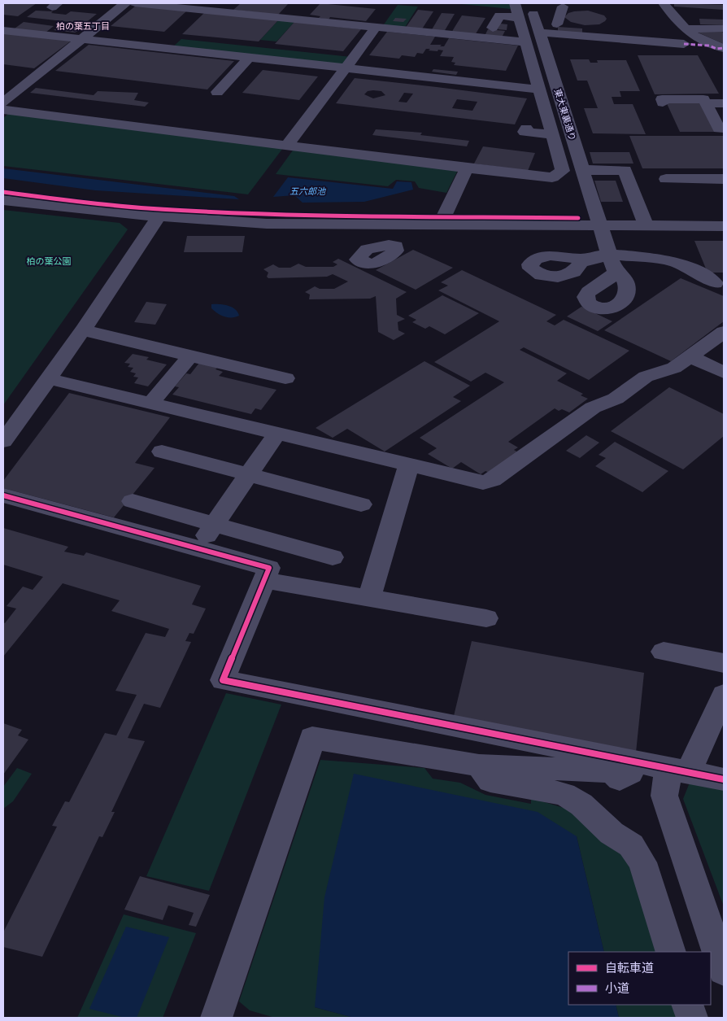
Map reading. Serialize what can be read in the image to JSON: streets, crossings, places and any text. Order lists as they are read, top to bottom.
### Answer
{
  "streets": {
    "street": ["東大東裏通り"]
  },
  "districts": ["柏の葉五丁目"],
  "water": ["五六郎池"],
  "parks": ["柏の葉公園"],
  "legend": ["自転車道", "小道"]
}
